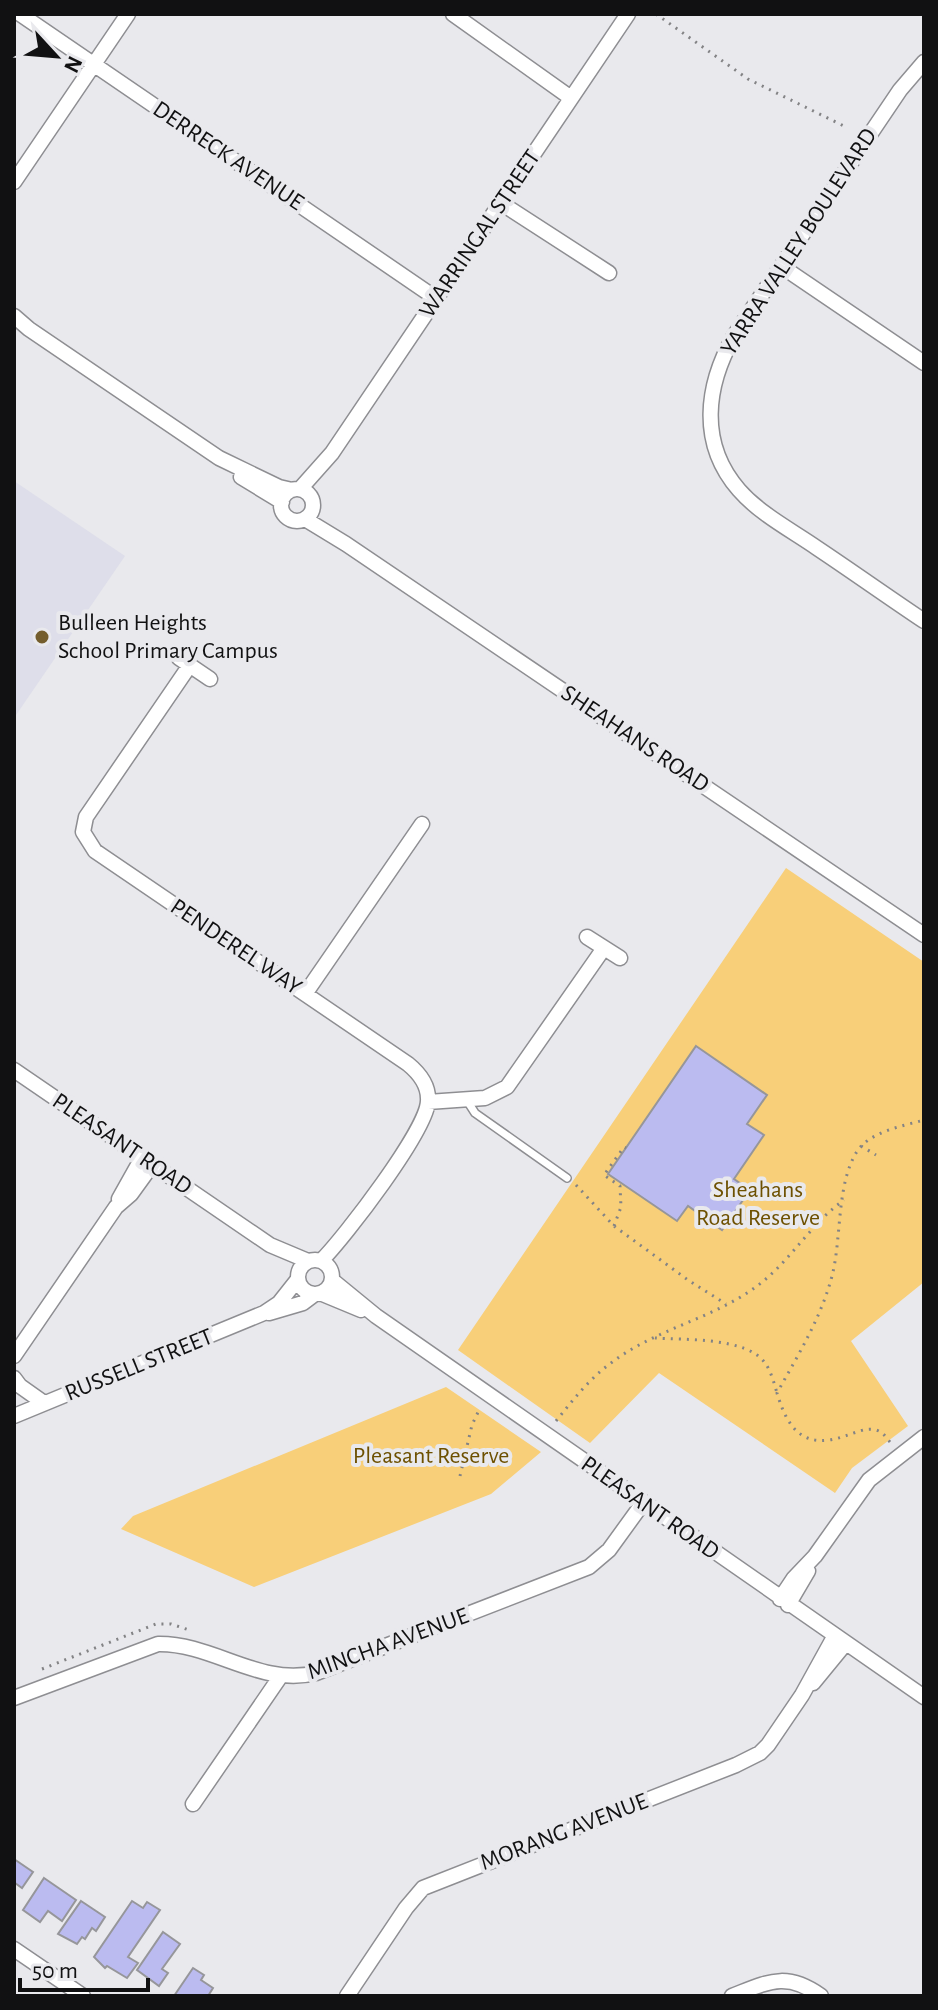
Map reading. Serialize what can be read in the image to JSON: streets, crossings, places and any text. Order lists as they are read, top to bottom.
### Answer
{
  "streets": {
    "street": [
      "DERRECK AVENUE",
      "WARRINGAL STREET",
      "YARRA VALLEY BOULEVARD",
      "SHEAHANS ROAD",
      "PENDEREL WAY",
      "PLEASANT ROAD",
      "RUSSELL STREET",
      "MINCHA AVENUE",
      "MORANG AVENUE"
    ]
  },
  "crossings": [
    ["DERRECK AVENUE", "WARRINGAL STREET"],
    ["WARRINGAL STREET", "SHEAHANS ROAD"],
    ["PLEASANT ROAD", "RUSSELL STREET"],
    ["PLEASANT ROAD", "MINCHA AVENUE"],
    ["PLEASANT ROAD", "MORANG AVENUE"]
  ],
  "parks": ["Sheahans Road Reserve", "Pleasant Reserve"],
  "places": ["Bulleen Heights School Primary Campus"],
  "scale_bar": "50 m",
  "north": "bottom right"
}
